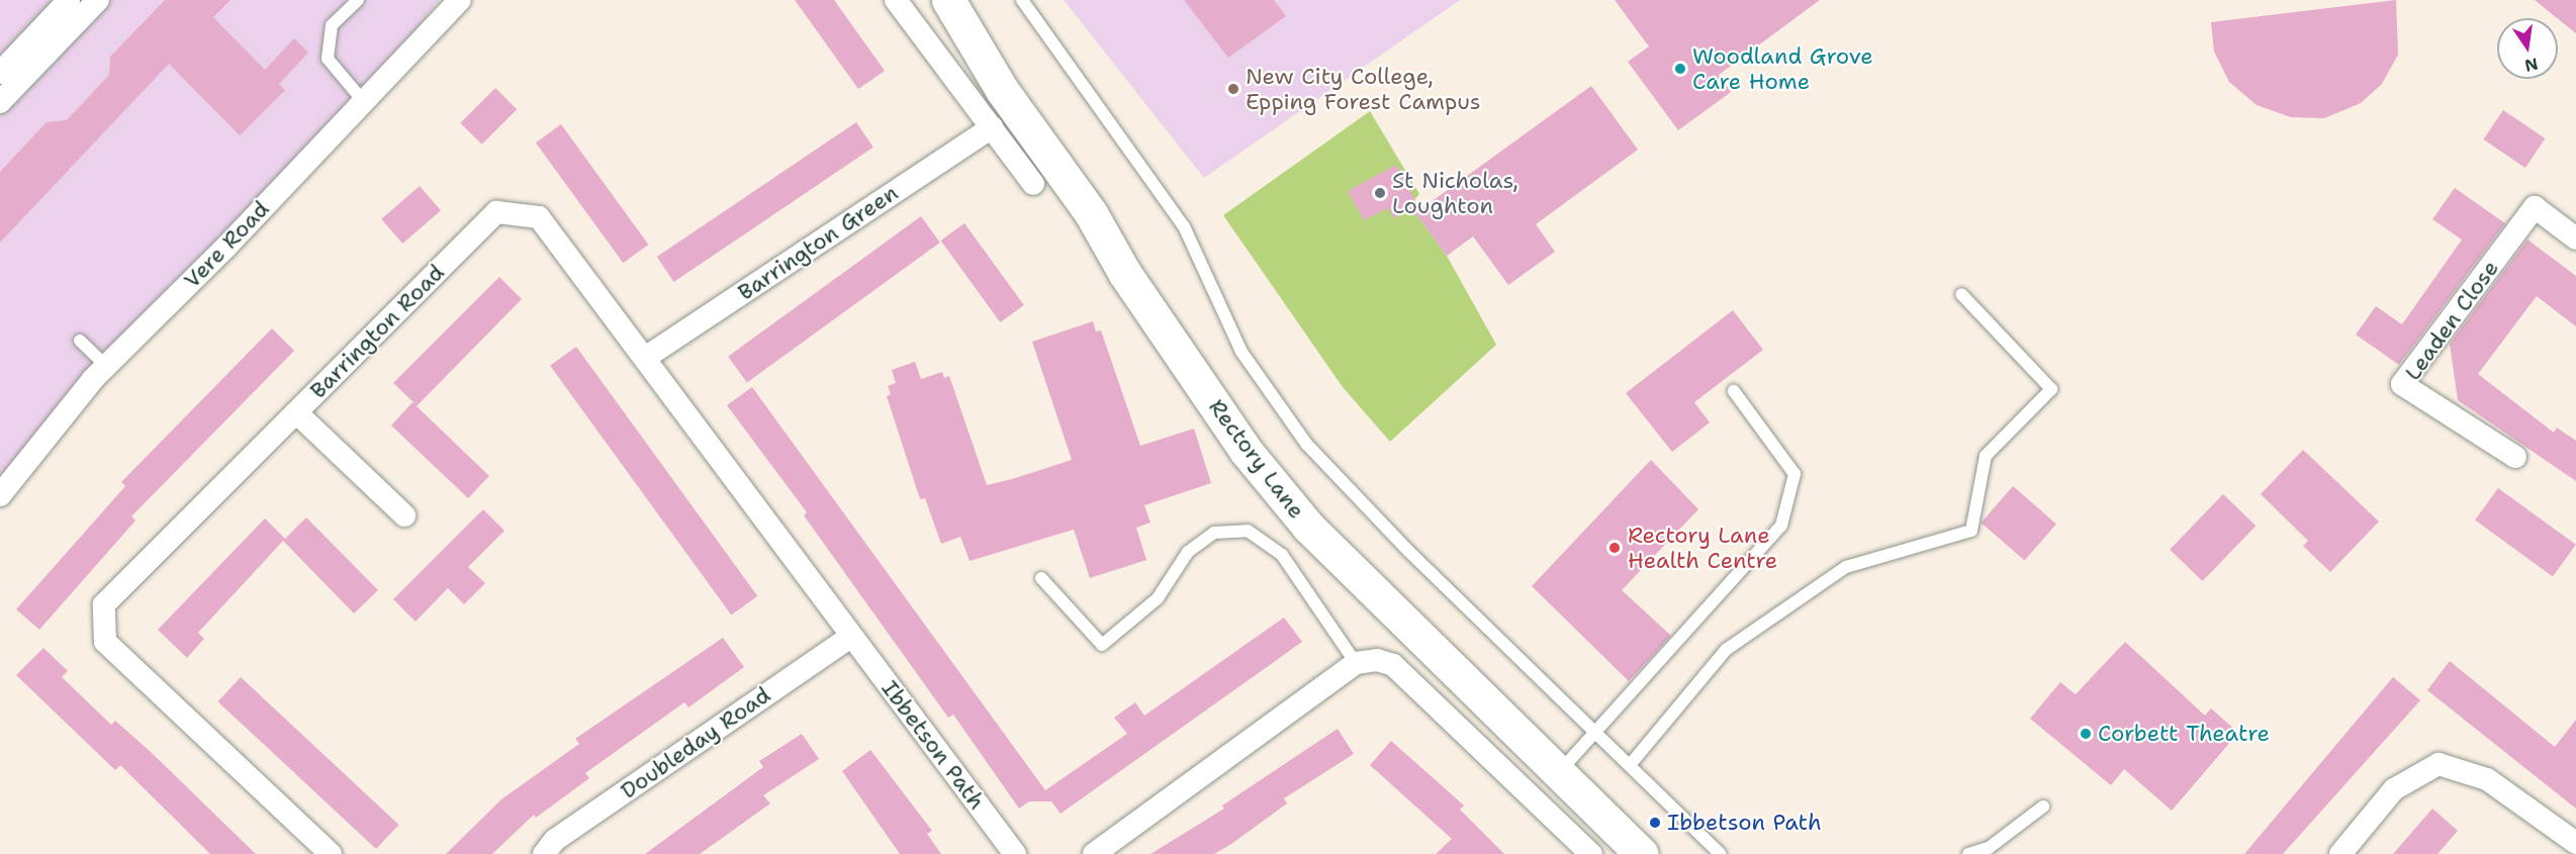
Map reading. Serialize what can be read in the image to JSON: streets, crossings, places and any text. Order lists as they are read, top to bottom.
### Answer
{
  "streets": {
    "main road": ["Rectory Lane"],
    "street": [
      "Barrington Green",
      "Vere Road",
      "Leaden Close",
      "Barrington Road",
      "Doubleday Road",
      "Ibbetson Path"
    ]
  },
  "crossings": [
    ["Barrington Green", "Barrington Road"],
    ["Barrington Road", "Doubleday Road"],
    ["Barrington Road", "Ibbetson Path"],
    ["Doubleday Road", "Ibbetson Path"]
  ],
  "places": [
    "Woodland Grove Care Home",
    "New City College, Epping Forest Campus",
    "St Nicholas, Loughton",
    "Rectory Lane Health Centre",
    "Corbett Theatre",
    "Ibbetson Path"
  ],
  "north": "bottom"
}
